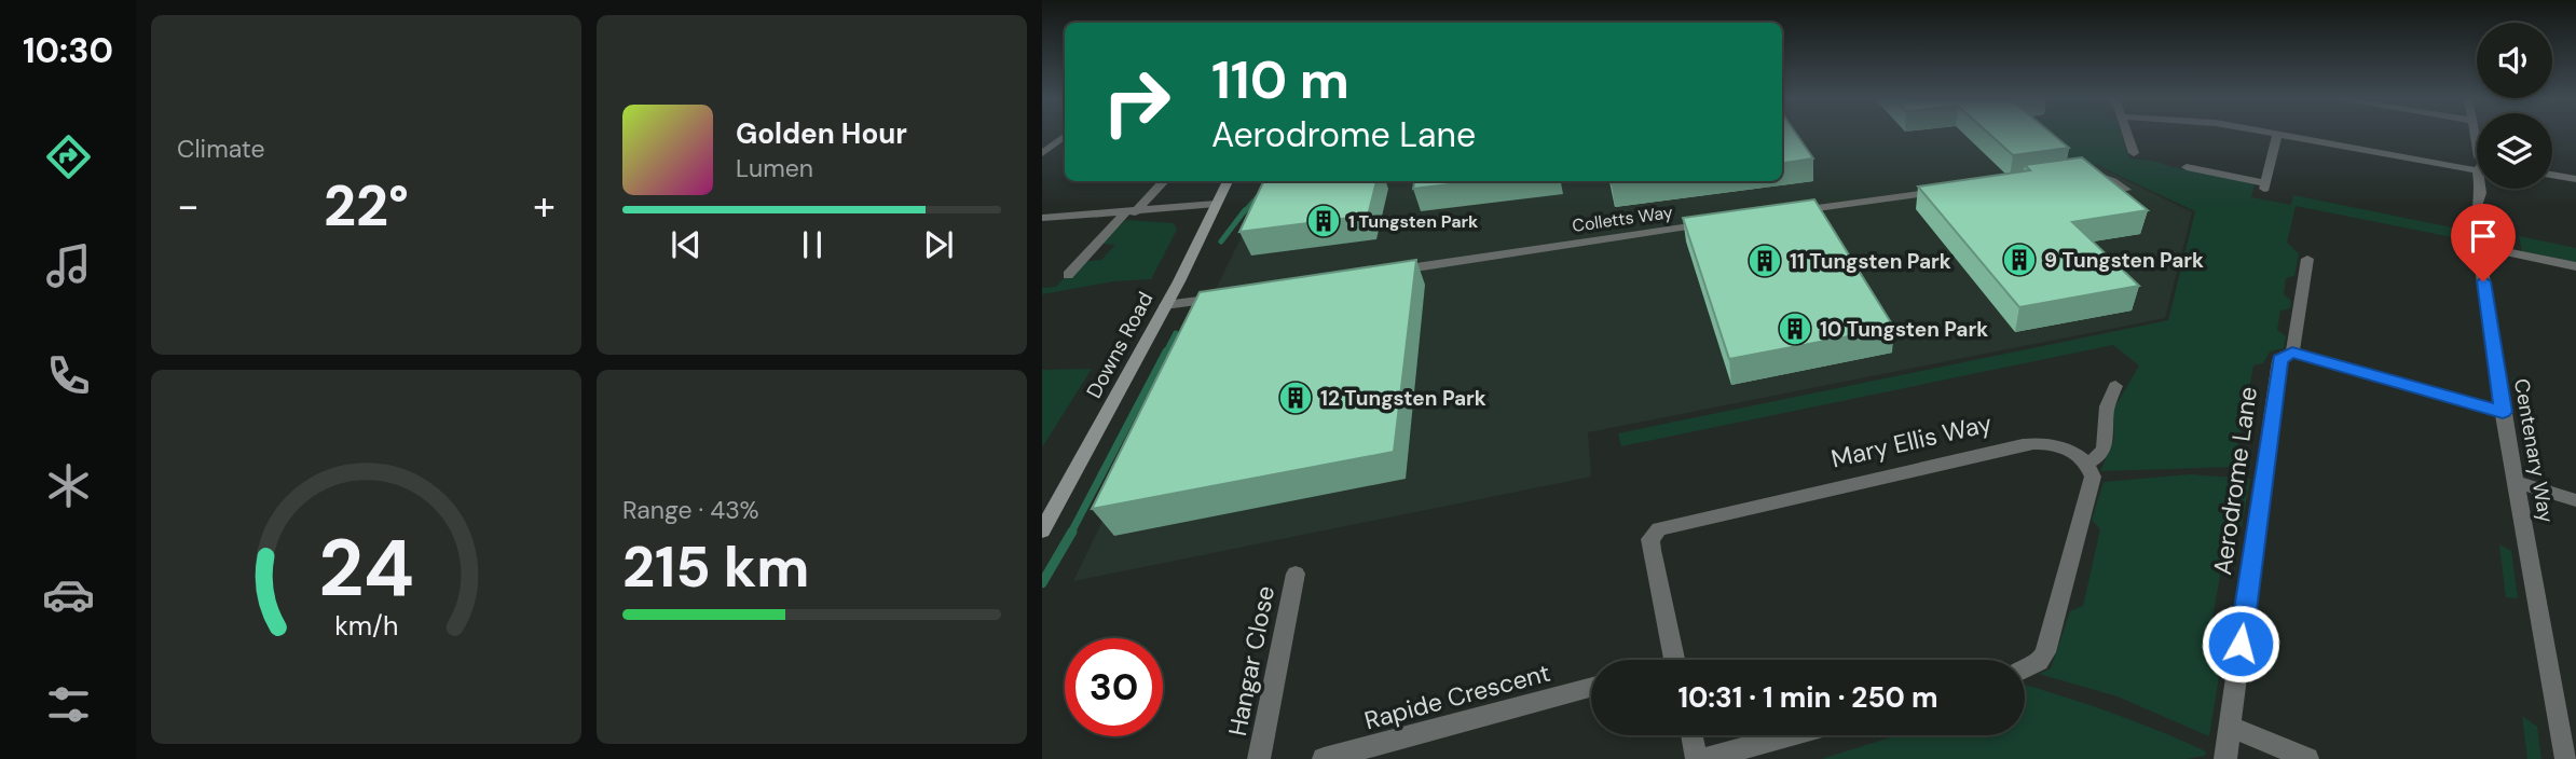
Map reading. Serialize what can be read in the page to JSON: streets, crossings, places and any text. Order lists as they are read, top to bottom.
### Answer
{
  "streets": {
    "street": [
      "Colletts Way",
      "Downs Road",
      "Mary Ellis Way",
      "Centenary Way",
      "Aerodrome Lane",
      "Hangar Close",
      "Rapide Crescent"
    ]
  },
  "places": {
    "building": [
      "1 Tungsten Park",
      "9 Tungsten Park",
      "11 Tungsten Park",
      "10 Tungsten Park",
      "12 Tungsten Park"
    ]
  },
  "page": {
    "tabs": "10:30",
    "tile": [
      "Climate",
      ["Range · 43%", "215 km"]
    ],
    "turn": ["110 m", "Aerodrome Lane"],
    "song": ["Golden Hour", "Lumen"],
    "heat": ["−", "22°", "+"],
    "limit": "30",
    "trip": "10:31 · 1 min · 250 m",
    "gauge": ["24", "km/h"]
  }
}
